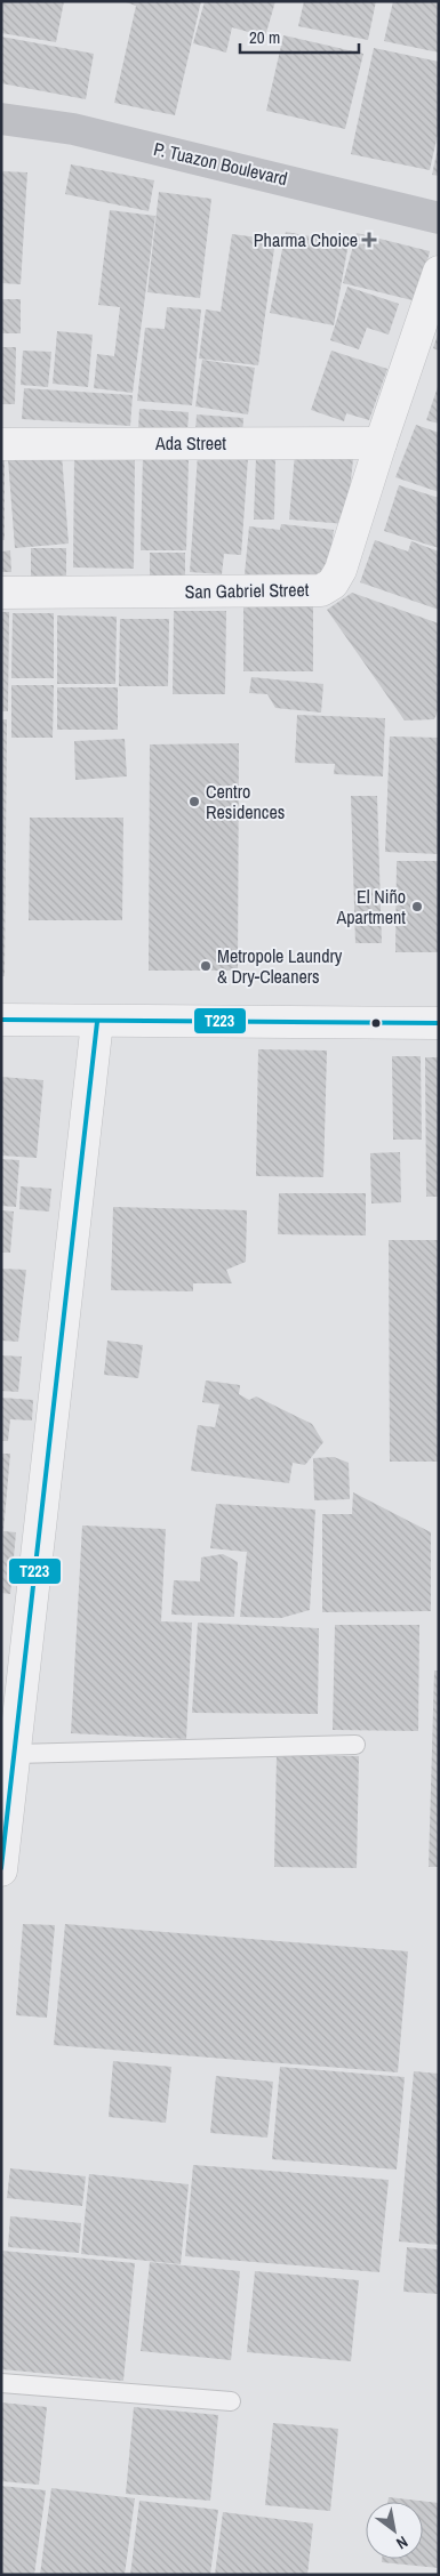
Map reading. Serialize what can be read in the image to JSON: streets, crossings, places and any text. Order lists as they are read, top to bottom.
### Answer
{
  "streets": {
    "main road": ["P. Tuazon Boulevard"],
    "street": ["Ada Street", "San Gabriel Street"]
  },
  "crossings": [
    ["Ada Street", "San Gabriel Street"]
  ],
  "places": {
    "health": ["Pharma Choice"],
    "other": ["Centro Residences", "El Niño Apartment", "Metropole Laundry & Dry-Cleaners"]
  },
  "lines": ["transit line T223"],
  "scale_bar": "20 m",
  "north": "bottom right"
}
